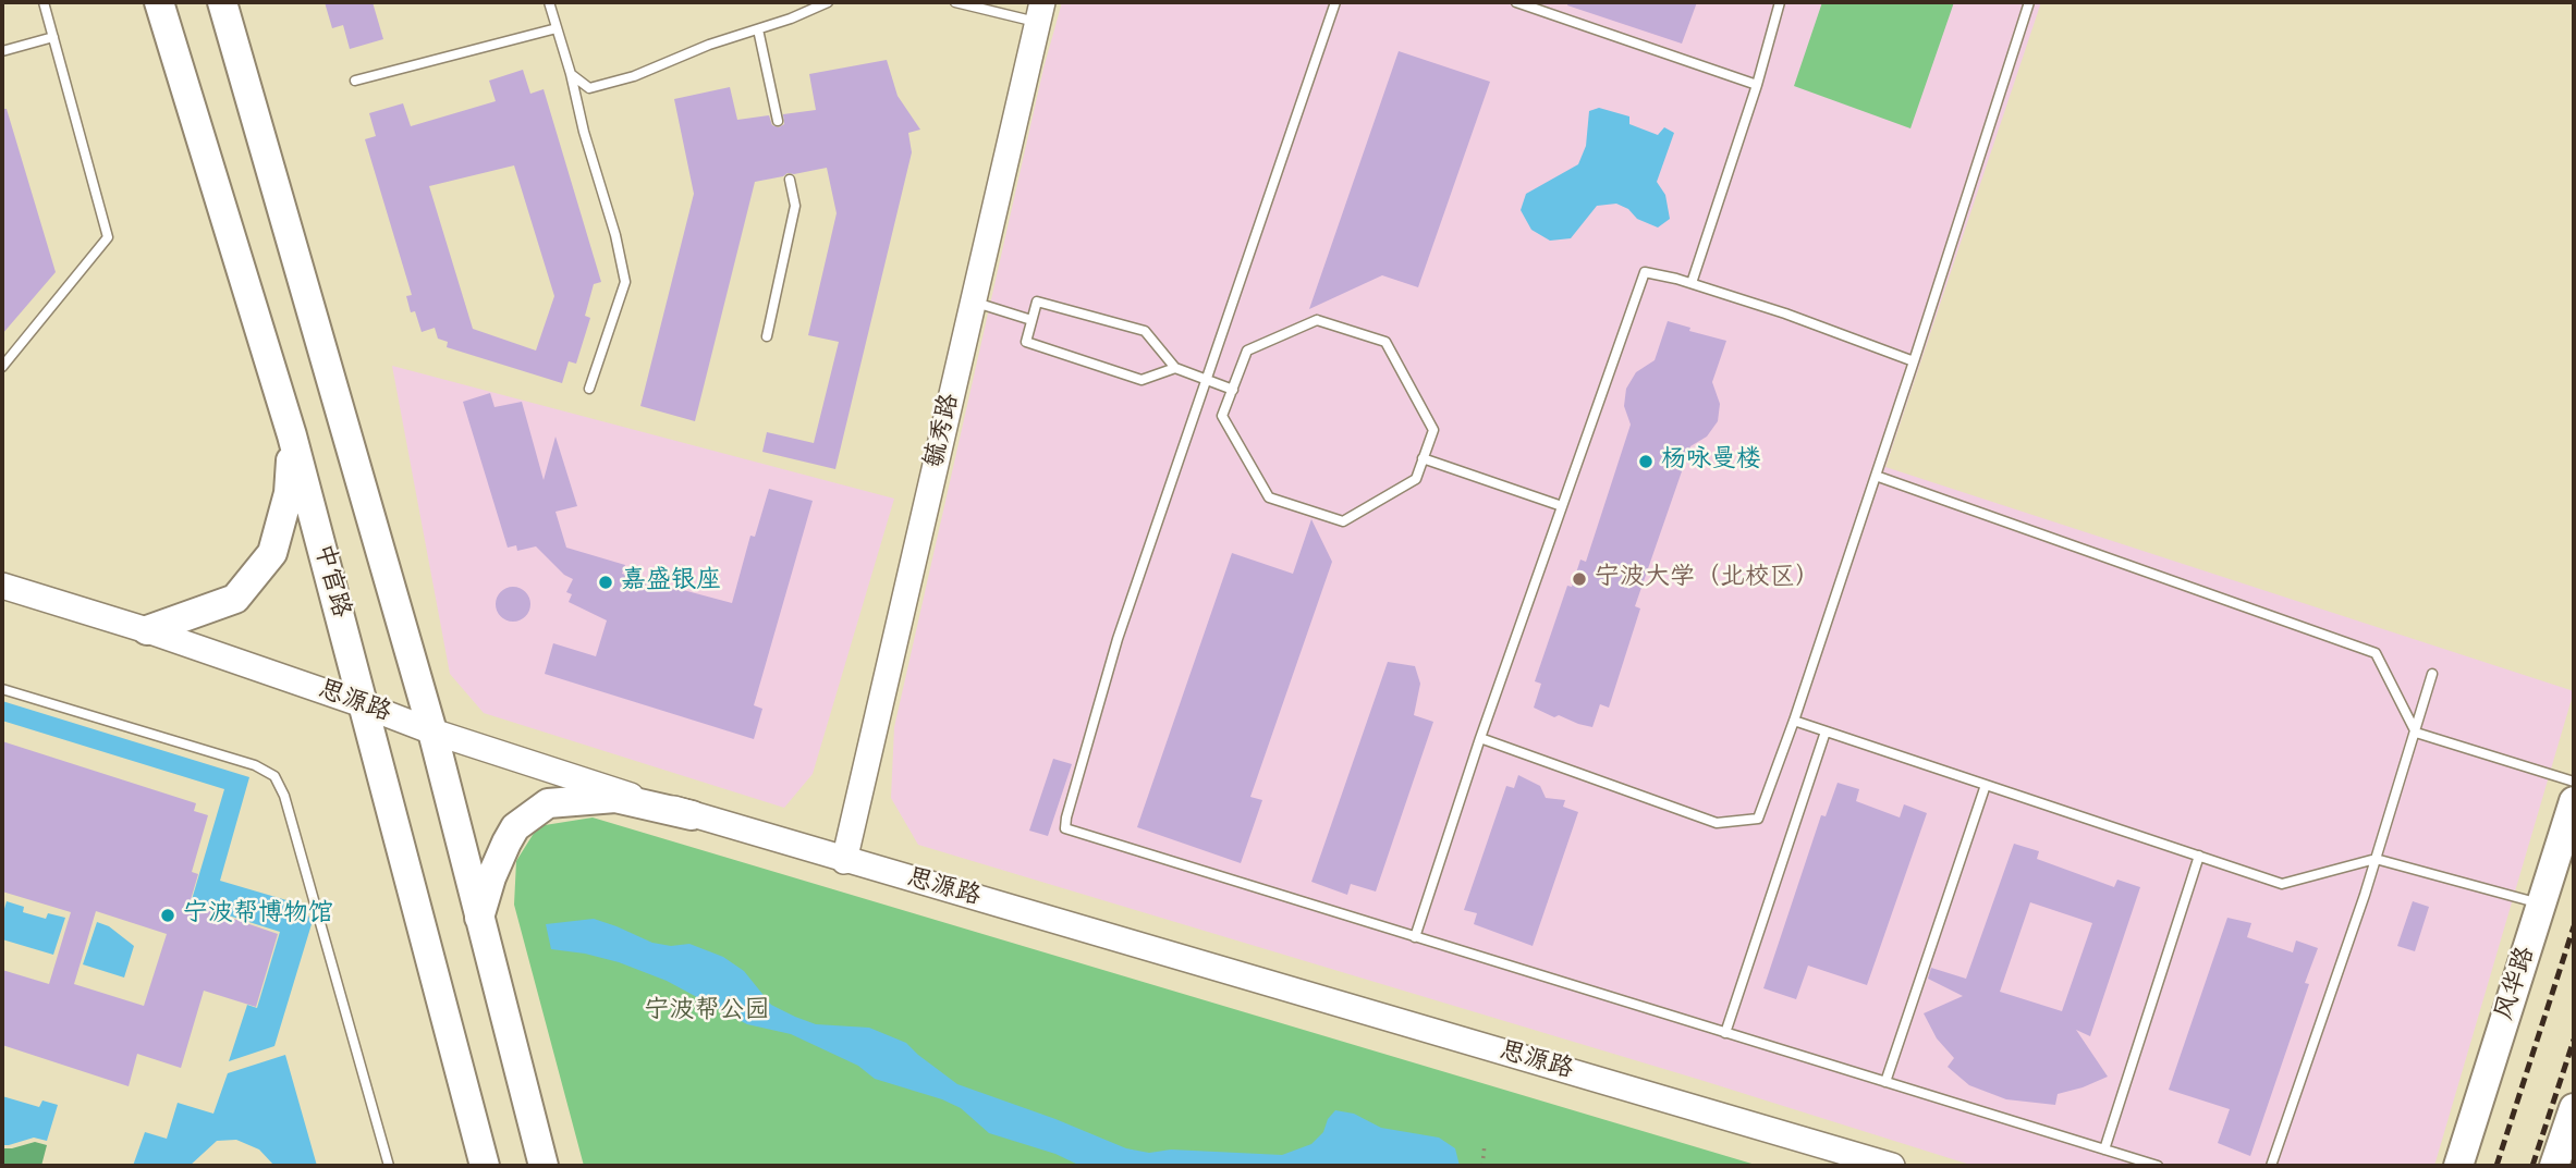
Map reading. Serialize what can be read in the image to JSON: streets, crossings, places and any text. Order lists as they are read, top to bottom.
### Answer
{
  "streets": {
    "main road": ["中官路", "风华路"],
    "street": ["毓秀路", "思源路"]
  },
  "crossings": [
    ["毓秀路", "思源路"],
    ["中官路", "思源路"]
  ],
  "parks": ["宁波帮公园"],
  "places": [
    "杨咏曼楼",
    "宁波大学（北校区）",
    "嘉盛银座",
    "宁波帮博物馆"
  ]
}
